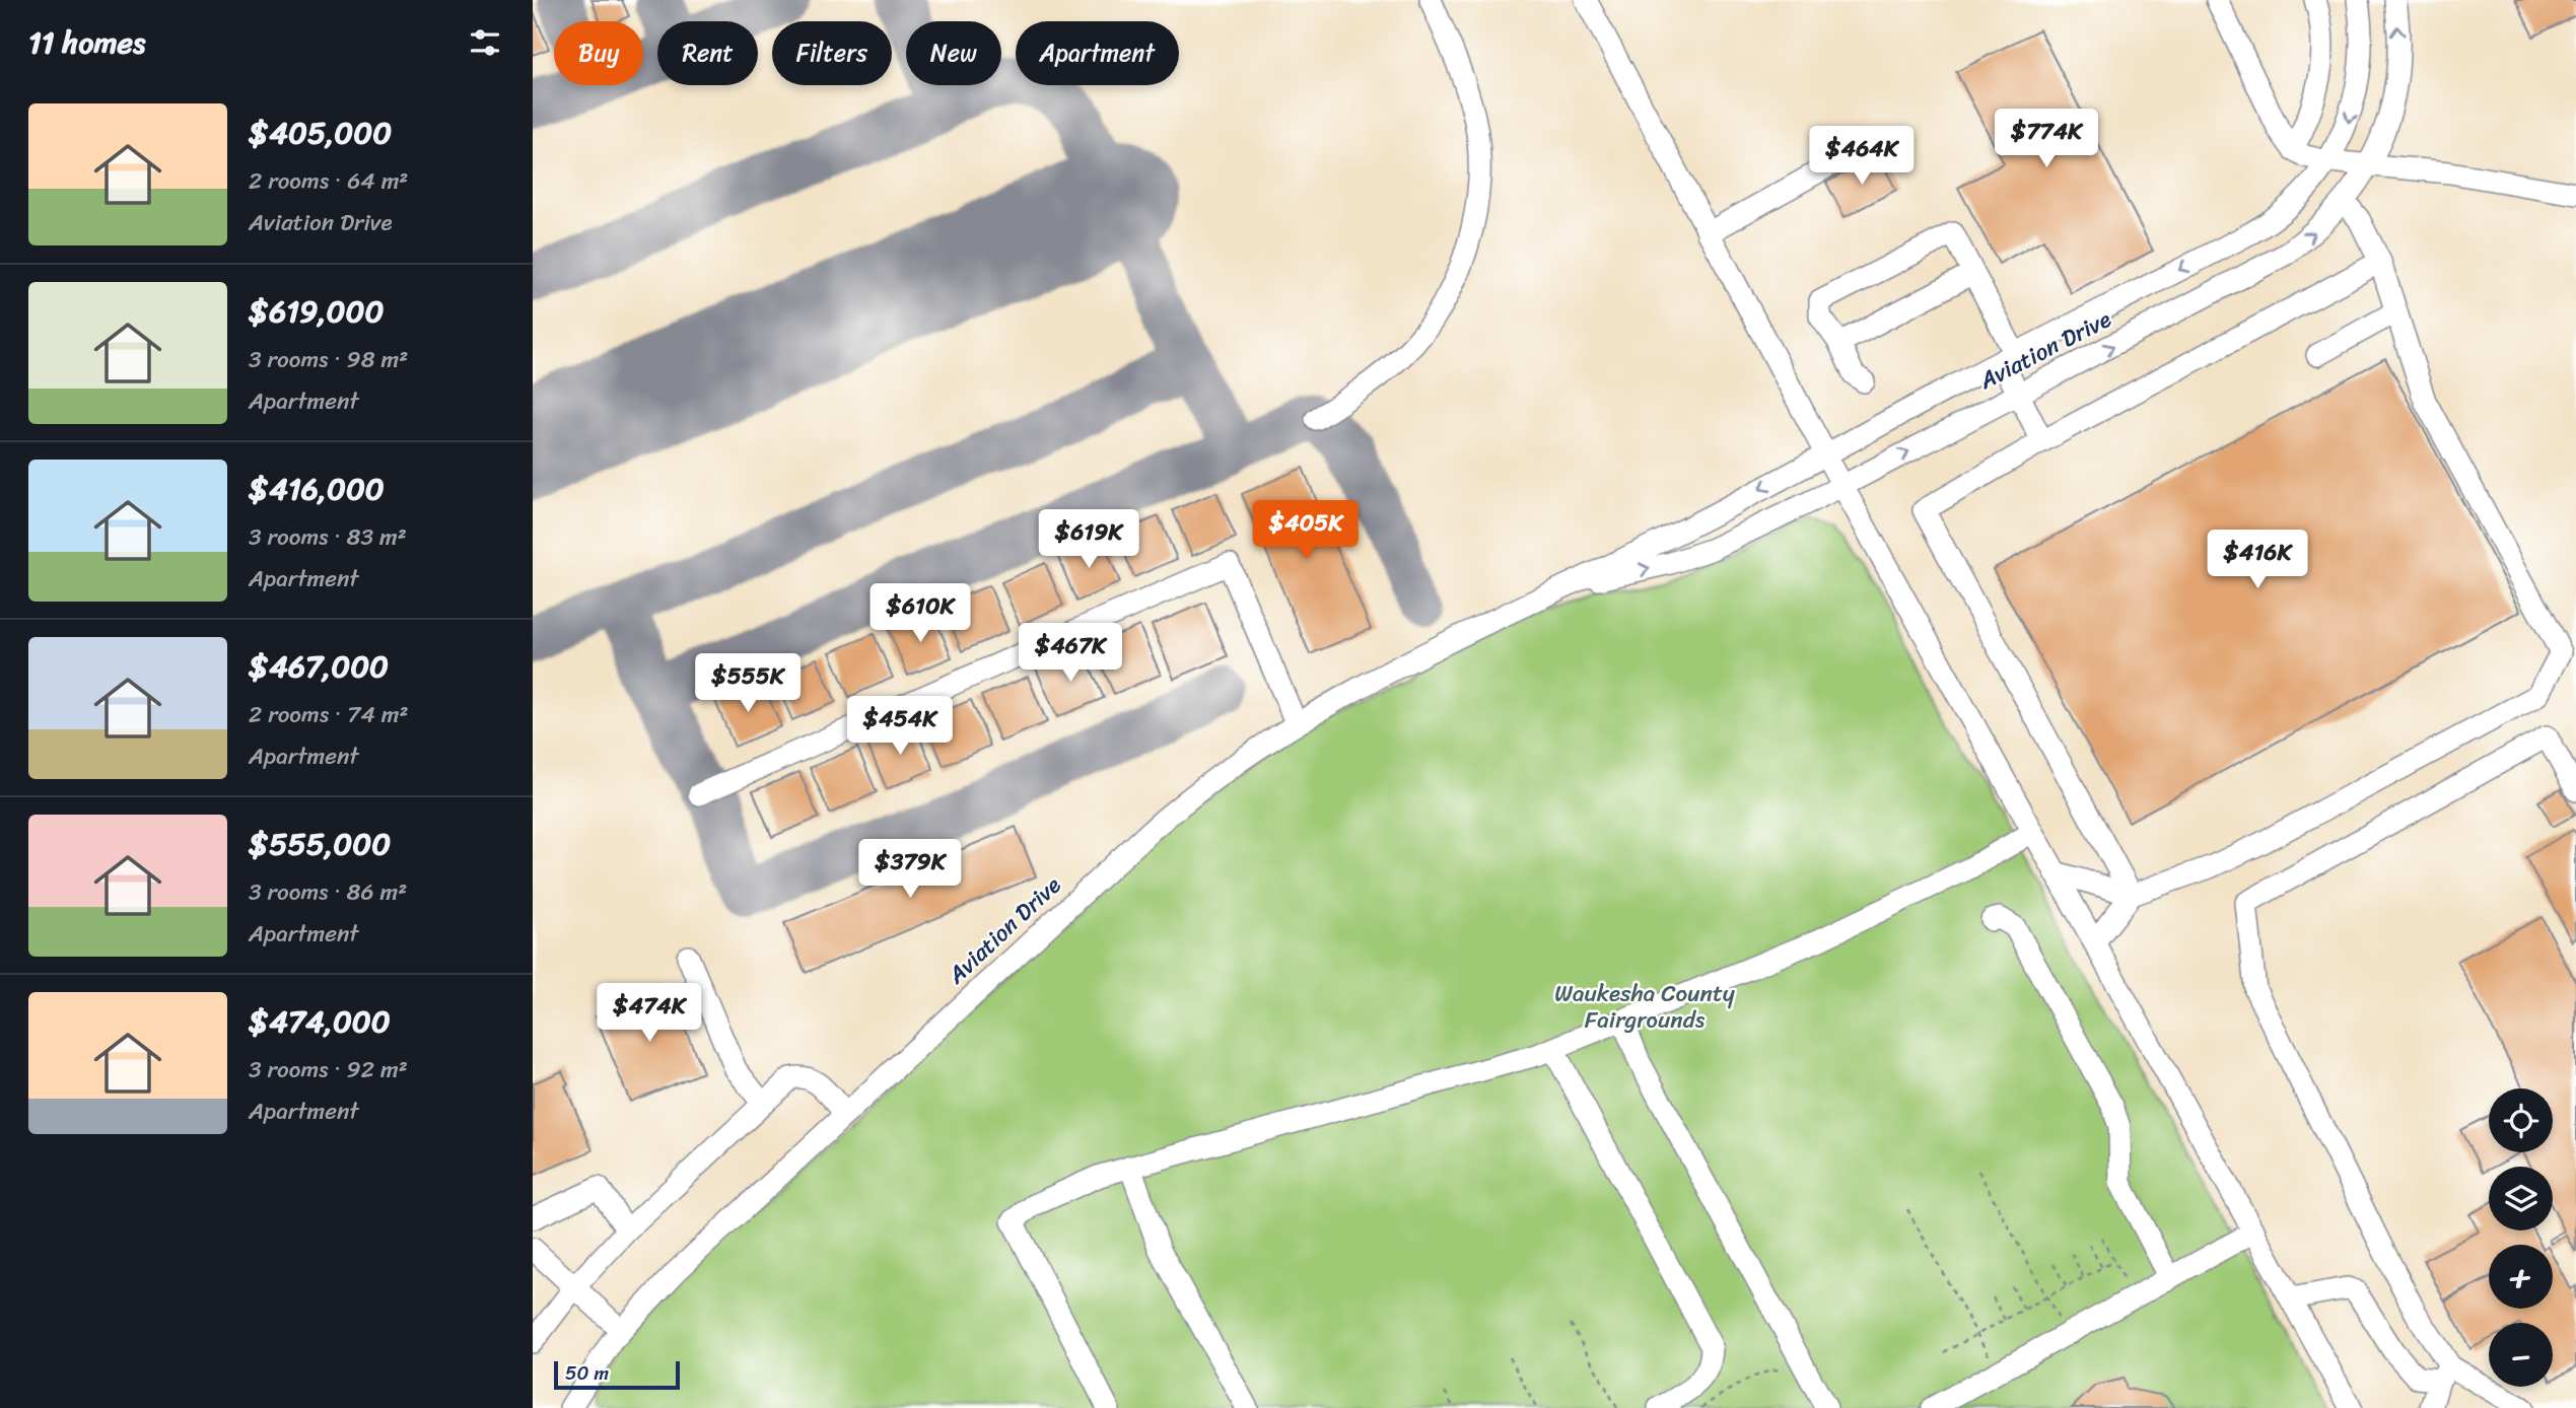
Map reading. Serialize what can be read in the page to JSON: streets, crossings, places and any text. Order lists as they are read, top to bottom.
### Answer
{
  "streets": {
    "street": ["Aviation Drive"]
  },
  "parks": ["Waukesha County Fairgrounds"],
  "scale_bar": "50 m",
  "page": {
    "heading": "11 homes",
    "chip": [
      "Buy",
      "Rent",
      "Filters",
      "New",
      "Apartment"
    ],
    "list": [
      {
        "name": "$405,000",
        "note": "2 rooms · 64 m² · Aviation Drive"
      },
      {
        "name": "$619,000",
        "note": "3 rooms · 98 m² · Apartment"
      },
      {
        "name": "$416,000",
        "note": "3 rooms · 83 m² · Apartment"
      },
      {
        "name": "$467,000",
        "note": "2 rooms · 74 m² · Apartment"
      },
      {
        "name": "$555,000",
        "note": "3 rooms · 86 m² · Apartment"
      },
      {
        "name": "$474,000",
        "note": "3 rooms · 92 m² · Apartment"
      }
    ],
    "price": [
      "$774K",
      "$464K",
      "$405K",
      "$619K",
      "$416K",
      "$610K",
      "$467K",
      "$555K",
      "$454K",
      "$379K",
      "$474K"
    ],
    "map_buttons": ["+", "−"],
    "scale": "50 m"
  }
}
